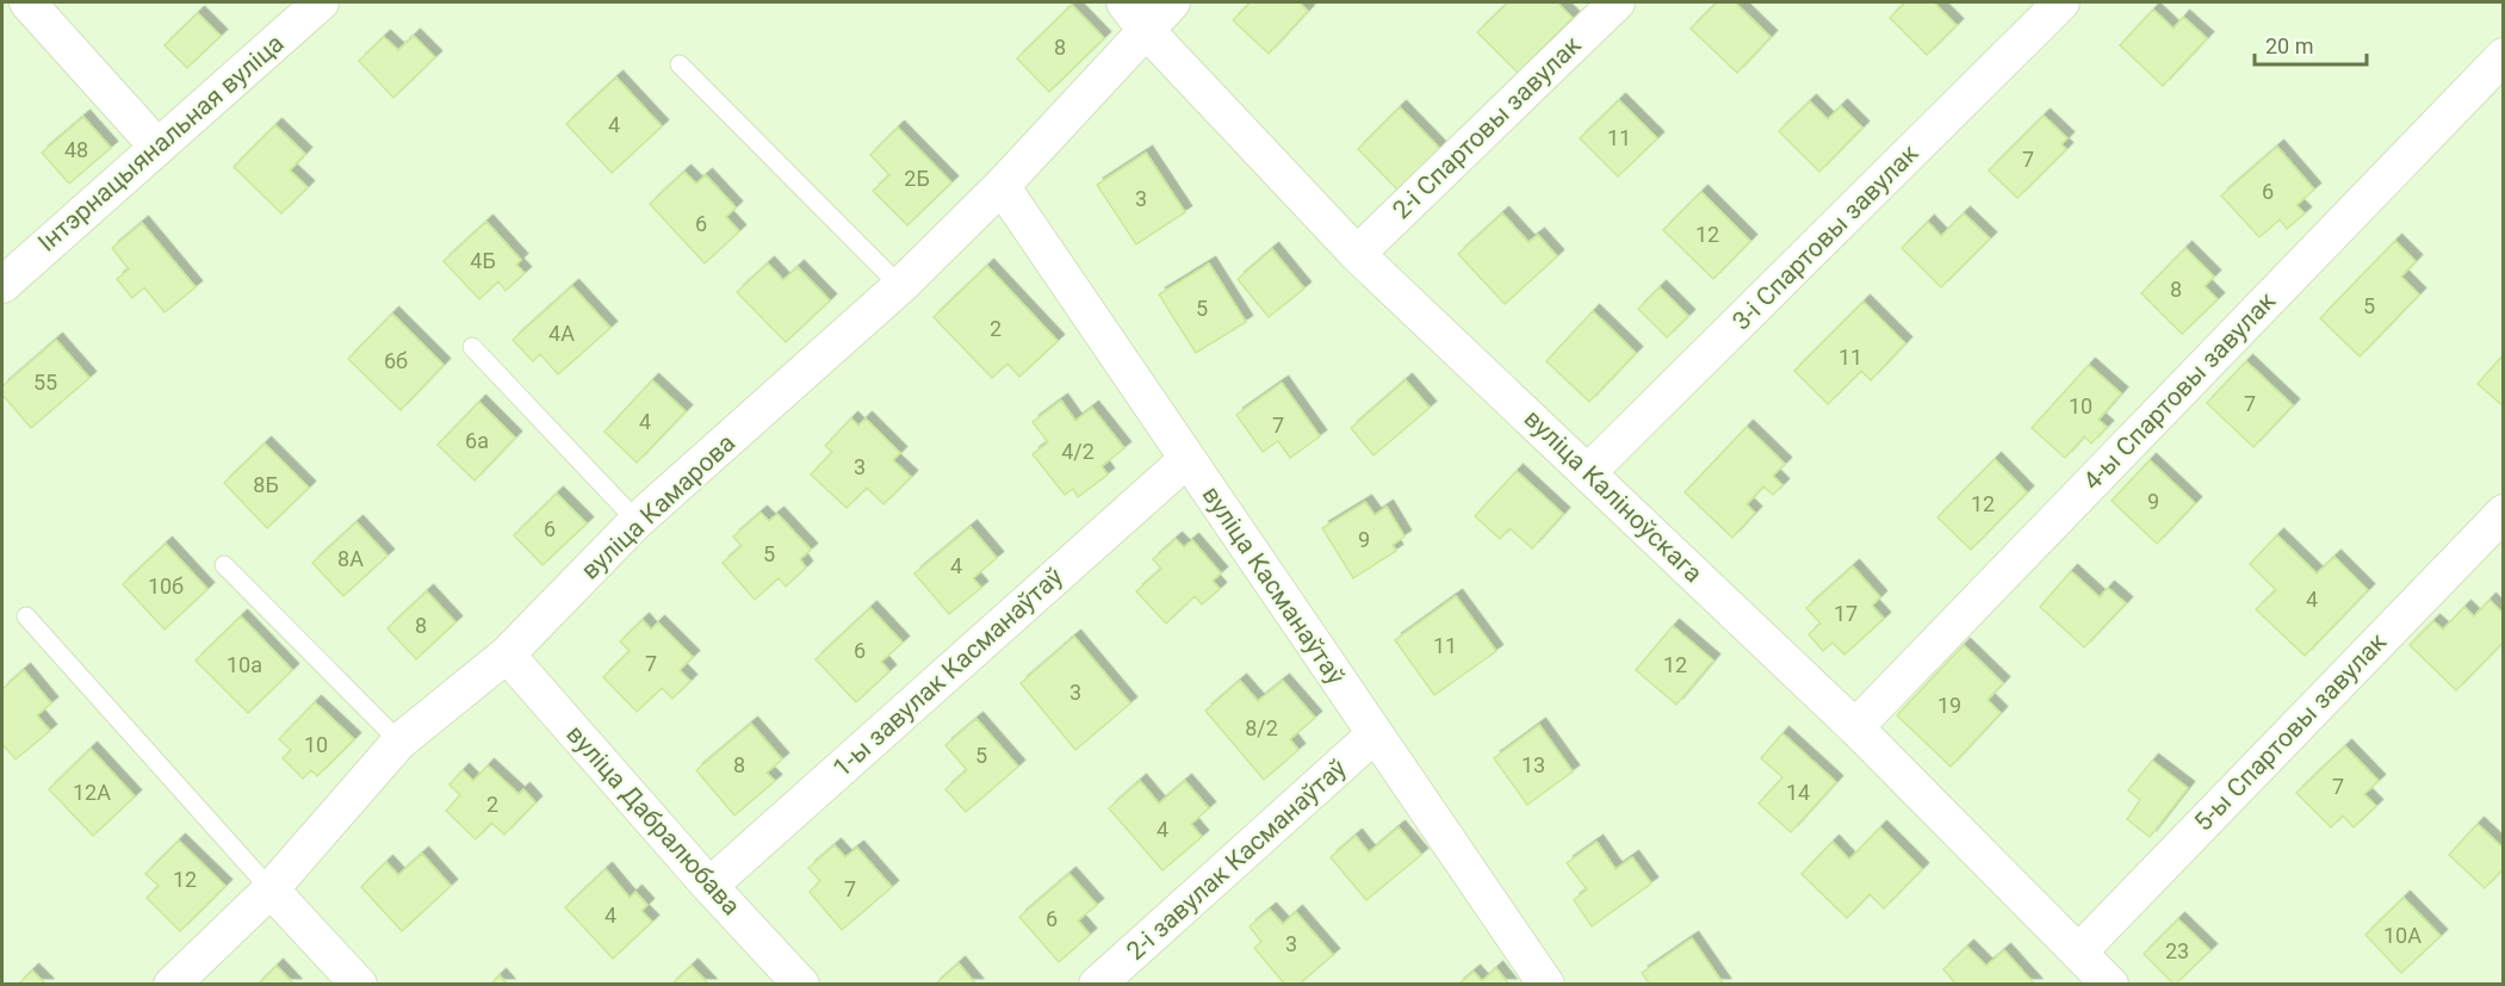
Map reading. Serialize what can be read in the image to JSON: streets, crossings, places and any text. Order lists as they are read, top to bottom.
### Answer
{
  "streets": {
    "street": [
      "2-і Спартовы завулак",
      "Інтэрнацыянальная вуліца",
      "3-і Спартовы завулак",
      "4-ы Спартовы завулак",
      "вуліца Каліноўскага",
      "вуліца Камарова",
      "вуліца Касманаўтаў",
      "1-ы завулак Касманаўтаў",
      "5-ы Спартовы завулак",
      "вуліца Дабралюбава",
      "2-і завулак Касманаўтаў"
    ]
  },
  "crossings": [
    ["2-і Спартовы завулак", "вуліца Каліноўскага"],
    ["3-і Спартовы завулак", "вуліца Каліноўскага"],
    ["4-ы Спартовы завулак", "вуліца Каліноўскага"],
    ["вуліца Каліноўскага", "вуліца Камарова"],
    ["вуліца Каліноўскага", "5-ы Спартовы завулак"],
    ["вуліца Камарова", "вуліца Касманаўтаў"],
    ["вуліца Камарова", "вуліца Дабралюбава"],
    ["вуліца Касманаўтаў", "1-ы завулак Касманаўтаў"],
    ["вуліца Касманаўтаў", "2-і завулак Касманаўтаў"],
    ["1-ы завулак Касманаўтаў", "вуліца Дабралюбава"]
  ],
  "house_numbers": [
    "8",
    "4",
    "11",
    "48",
    "7",
    "2Б",
    "6",
    "3",
    "6",
    "12",
    "4Б",
    "8",
    "5",
    "5",
    "2",
    "4А",
    "11",
    "6б",
    "55",
    "7",
    "10",
    "4",
    "7",
    "6а",
    "4/2",
    "3",
    "8Б",
    "9",
    "12",
    "6",
    "9",
    "5",
    "8А",
    "4",
    "10б",
    "4",
    "17",
    "8",
    "11",
    "6",
    "7",
    "10а",
    "12",
    "3",
    "19",
    "8/2",
    "10",
    "5",
    "8",
    "13",
    "7",
    "12А",
    "14",
    "2",
    "4",
    "12",
    "7",
    "4",
    "6",
    "10А",
    "3",
    "23"
  ],
  "scale_bar": "20 m"
}
